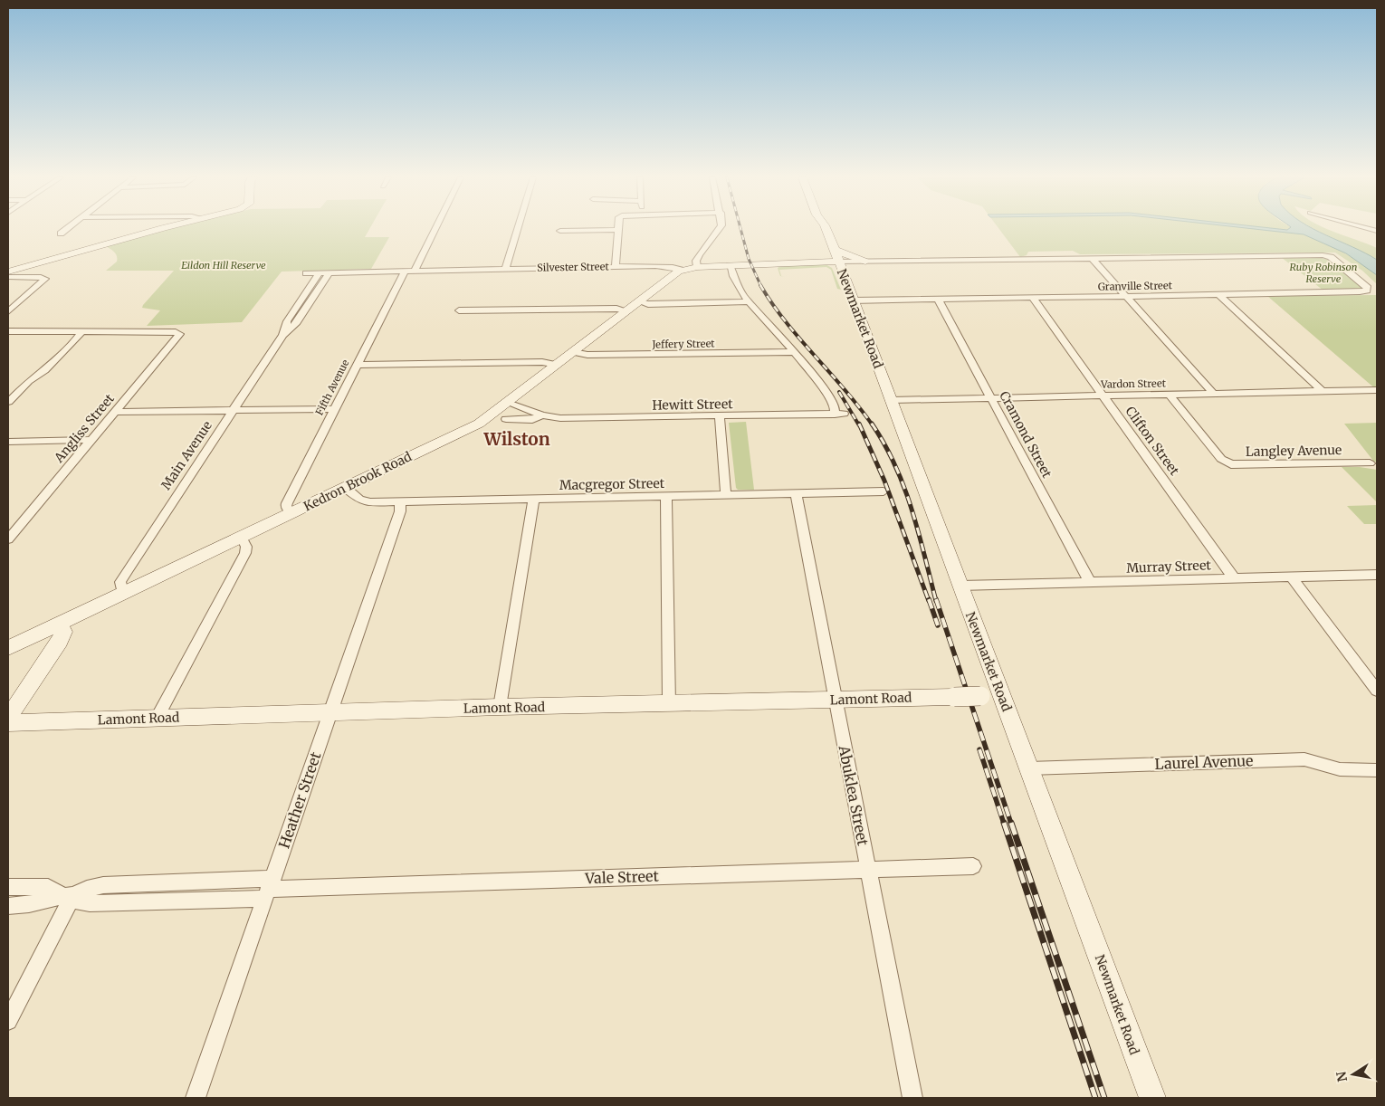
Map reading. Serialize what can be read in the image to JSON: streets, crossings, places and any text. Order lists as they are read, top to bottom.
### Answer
{
  "streets": {
    "main road": [
      "Silvester Street",
      "Newmarket Road",
      "Kedron Brook Road",
      "Lamont Road"
    ],
    "street": [
      "Granville Street",
      "Jeffery Street",
      "Vardon Street",
      "Fifth Avenue",
      "Hewitt Street",
      "Angliss Street",
      "Cramond Street",
      "Clifton Street",
      "Langley Avenue",
      "Main Avenue",
      "Macgregor Street",
      "Murray Street",
      "Laurel Avenue",
      "Abuklea Street",
      "Heather Street",
      "Vale Street"
    ]
  },
  "crossings": [
    ["Silvester Street", "Newmarket Road"],
    ["Silvester Street", "Fifth Avenue"],
    ["Silvester Street", "Main Avenue"],
    ["Silvester Street", "Kedron Brook Road"],
    ["Granville Street", "Newmarket Road"],
    ["Granville Street", "Cramond Street"],
    ["Granville Street", "Clifton Street"],
    ["Newmarket Road", "Vardon Street"],
    ["Newmarket Road", "Murray Street"],
    ["Newmarket Road", "Lamont Road"],
    ["Newmarket Road", "Laurel Avenue"],
    ["Jeffery Street", "Hewitt Street"],
    ["Jeffery Street", "Kedron Brook Road"],
    ["Vardon Street", "Cramond Street"],
    ["Vardon Street", "Clifton Street"],
    ["Vardon Street", "Langley Avenue"],
    ["Fifth Avenue", "Kedron Brook Road"],
    ["Hewitt Street", "Kedron Brook Road"],
    ["Cramond Street", "Murray Street"],
    ["Clifton Street", "Murray Street"],
    ["Main Avenue", "Kedron Brook Road"],
    ["Kedron Brook Road", "Macgregor Street"],
    ["Macgregor Street", "Abuklea Street"],
    ["Macgregor Street", "Heather Street"],
    ["Lamont Road", "Abuklea Street"],
    ["Lamont Road", "Heather Street"],
    ["Abuklea Street", "Vale Street"],
    ["Heather Street", "Vale Street"]
  ],
  "districts": ["Wilston"],
  "parks": ["Eildon Hill Reserve", "Ruby Robinson Reserve"],
  "north": "left"
}
